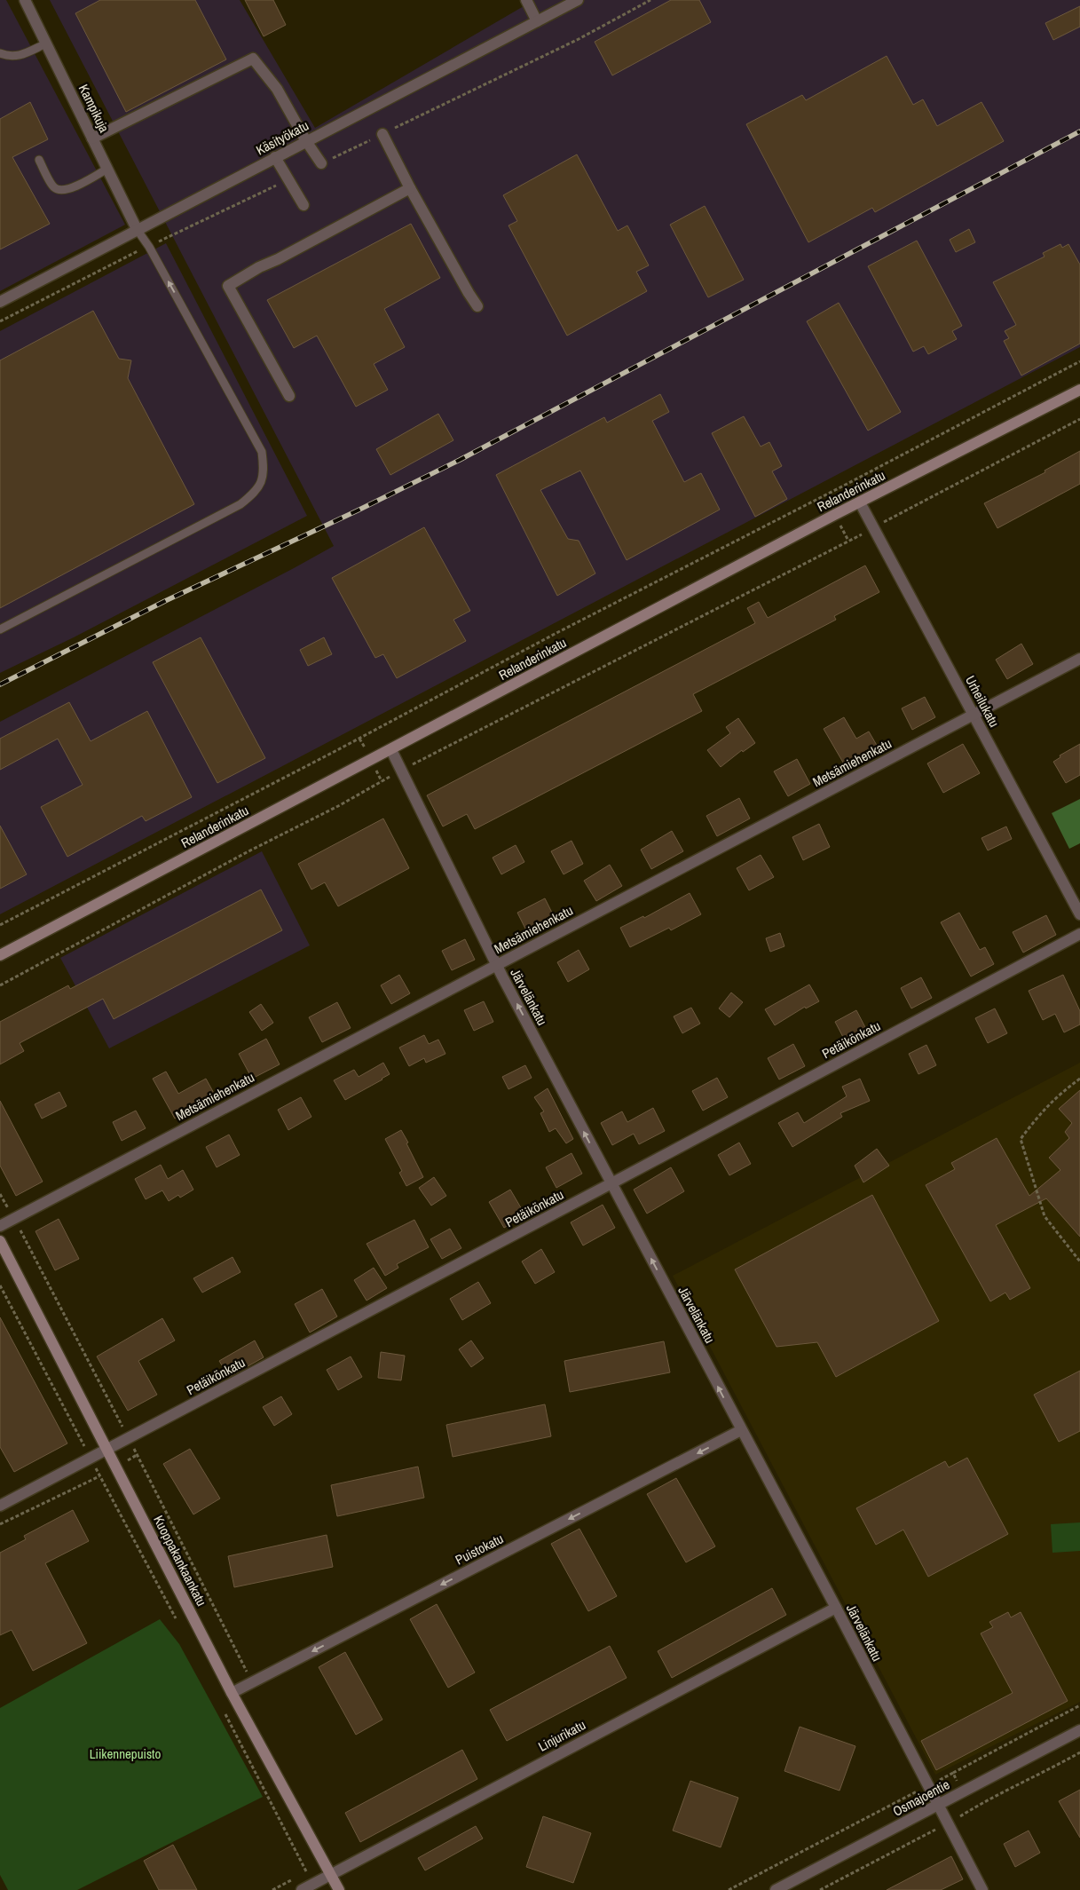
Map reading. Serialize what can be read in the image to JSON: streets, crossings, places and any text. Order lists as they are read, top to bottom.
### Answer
{
  "streets": {
    "main road": ["Relanderinkatu", "Kuoppakankaankatu"],
    "street": [
      "Kampikuja",
      "Käsityökatu",
      "Urheilukatu",
      "Metsämiehenkatu",
      "Järvelänkatu",
      "Petäikönkatu",
      "Puistokatu",
      "Linjurikatu",
      "Osmajoentie"
    ]
  },
  "crossings": [
    ["Kampikuja", "Käsityökatu"],
    ["Relanderinkatu", "Urheilukatu"],
    ["Relanderinkatu", "Järvelänkatu"],
    ["Urheilukatu", "Metsämiehenkatu"],
    ["Metsämiehenkatu", "Järvelänkatu"],
    ["Järvelänkatu", "Petäikönkatu"],
    ["Järvelänkatu", "Puistokatu"],
    ["Järvelänkatu", "Linjurikatu"],
    ["Järvelänkatu", "Osmajoentie"],
    ["Petäikönkatu", "Kuoppakankaankatu"],
    ["Puistokatu", "Kuoppakankaankatu"],
    ["Kuoppakankaankatu", "Linjurikatu"]
  ],
  "one_way": ["Järvelänkatu", "Puistokatu"],
  "parks": ["Liikennepuisto"]
}
